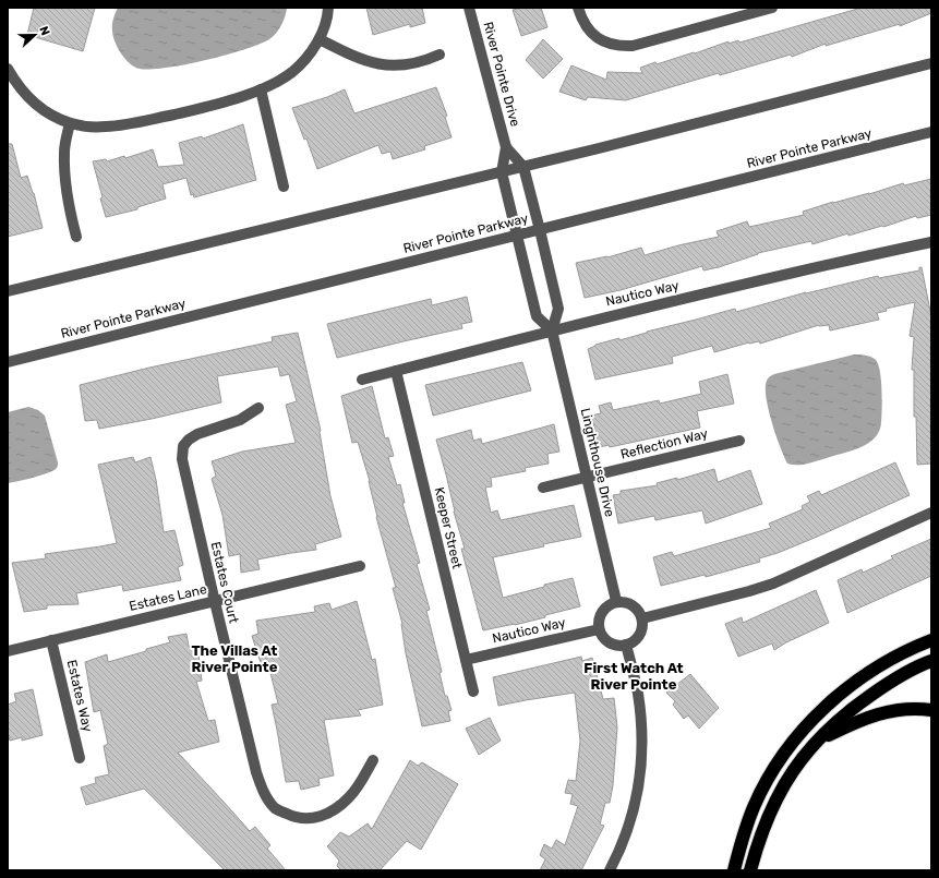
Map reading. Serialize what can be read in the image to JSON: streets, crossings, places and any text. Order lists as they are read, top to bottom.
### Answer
{
  "streets": {
    "street": [
      "River Pointe Drive",
      "River Pointe Parkway",
      "Nautico Way",
      "Reflection Way",
      "Linghthouse Drive",
      "Keeper Street",
      "Estates Court",
      "Estates Lane",
      "Estates Way"
    ]
  },
  "crossings": [
    ["River Pointe Drive", "River Pointe Parkway"],
    ["Nautico Way", "Linghthouse Drive"],
    ["Nautico Way", "Keeper Street"],
    ["Reflection Way", "Linghthouse Drive"],
    ["Estates Court", "Estates Lane"],
    ["Estates Lane", "Estates Way"]
  ],
  "districts": ["The Villas At River Pointe", "First Watch At River Pointe"],
  "north": "right"
}
